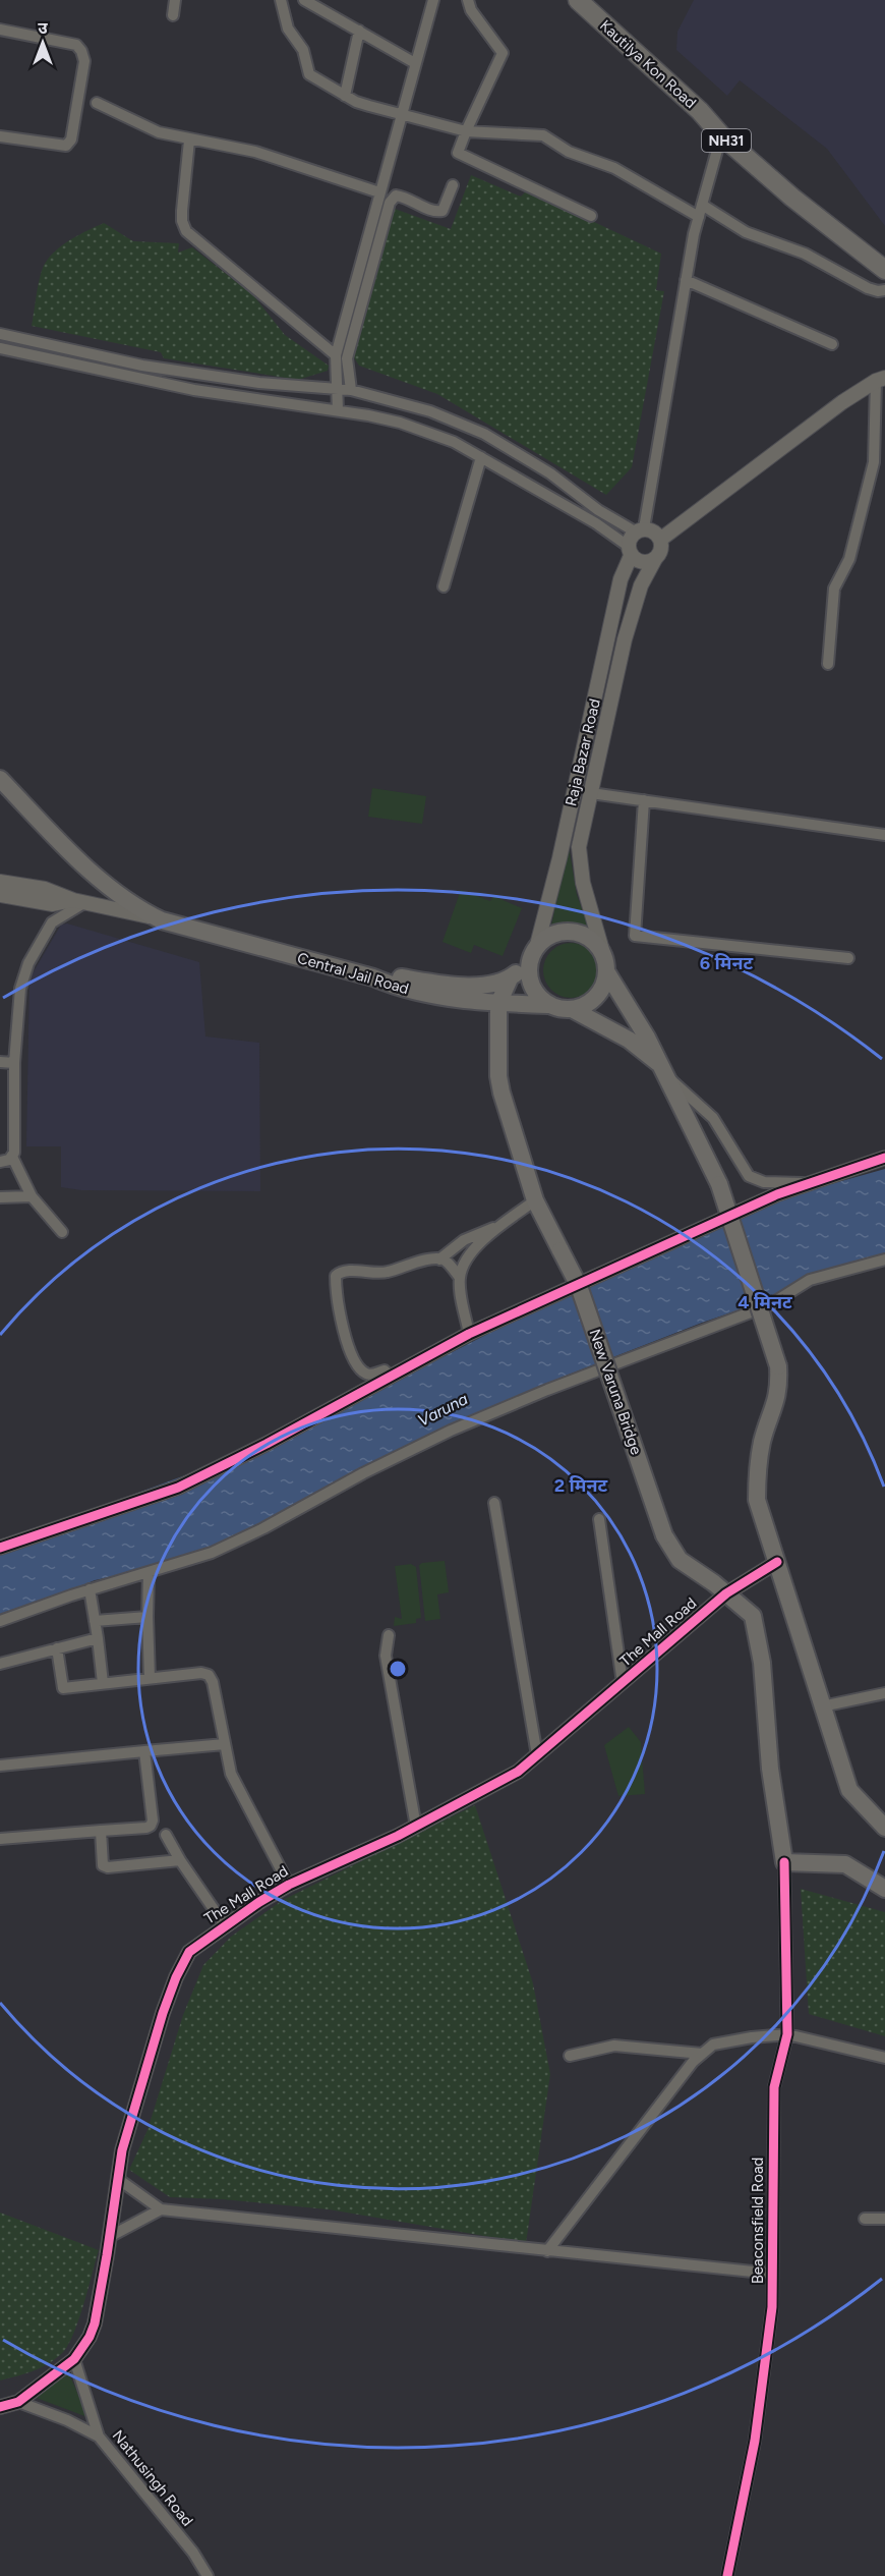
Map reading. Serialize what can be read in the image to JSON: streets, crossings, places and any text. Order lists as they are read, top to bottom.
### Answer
{
  "streets": {
    "highway": ["Kautilya Kon Road", "NH31"],
    "main road": ["Central Jail Road", "New Varuna Bridge"],
    "street": [
      "Raja Bazar Road",
      "The Mall Road",
      "Beaconsfield Road",
      "Nathusingh Road"
    ]
  },
  "crossings": [
    ["Raja Bazar Road", "Central Jail Road"],
    ["Central Jail Road", "New Varuna Bridge"],
    ["New Varuna Bridge", "The Mall Road"],
    ["New Varuna Bridge", "Beaconsfield Road"],
    ["The Mall Road", "Nathusingh Road"]
  ],
  "water": ["Varuna"],
  "north": "top",
  "rings": ["6 मिनट", "4 मिनट", "2 मिनट"]
}
